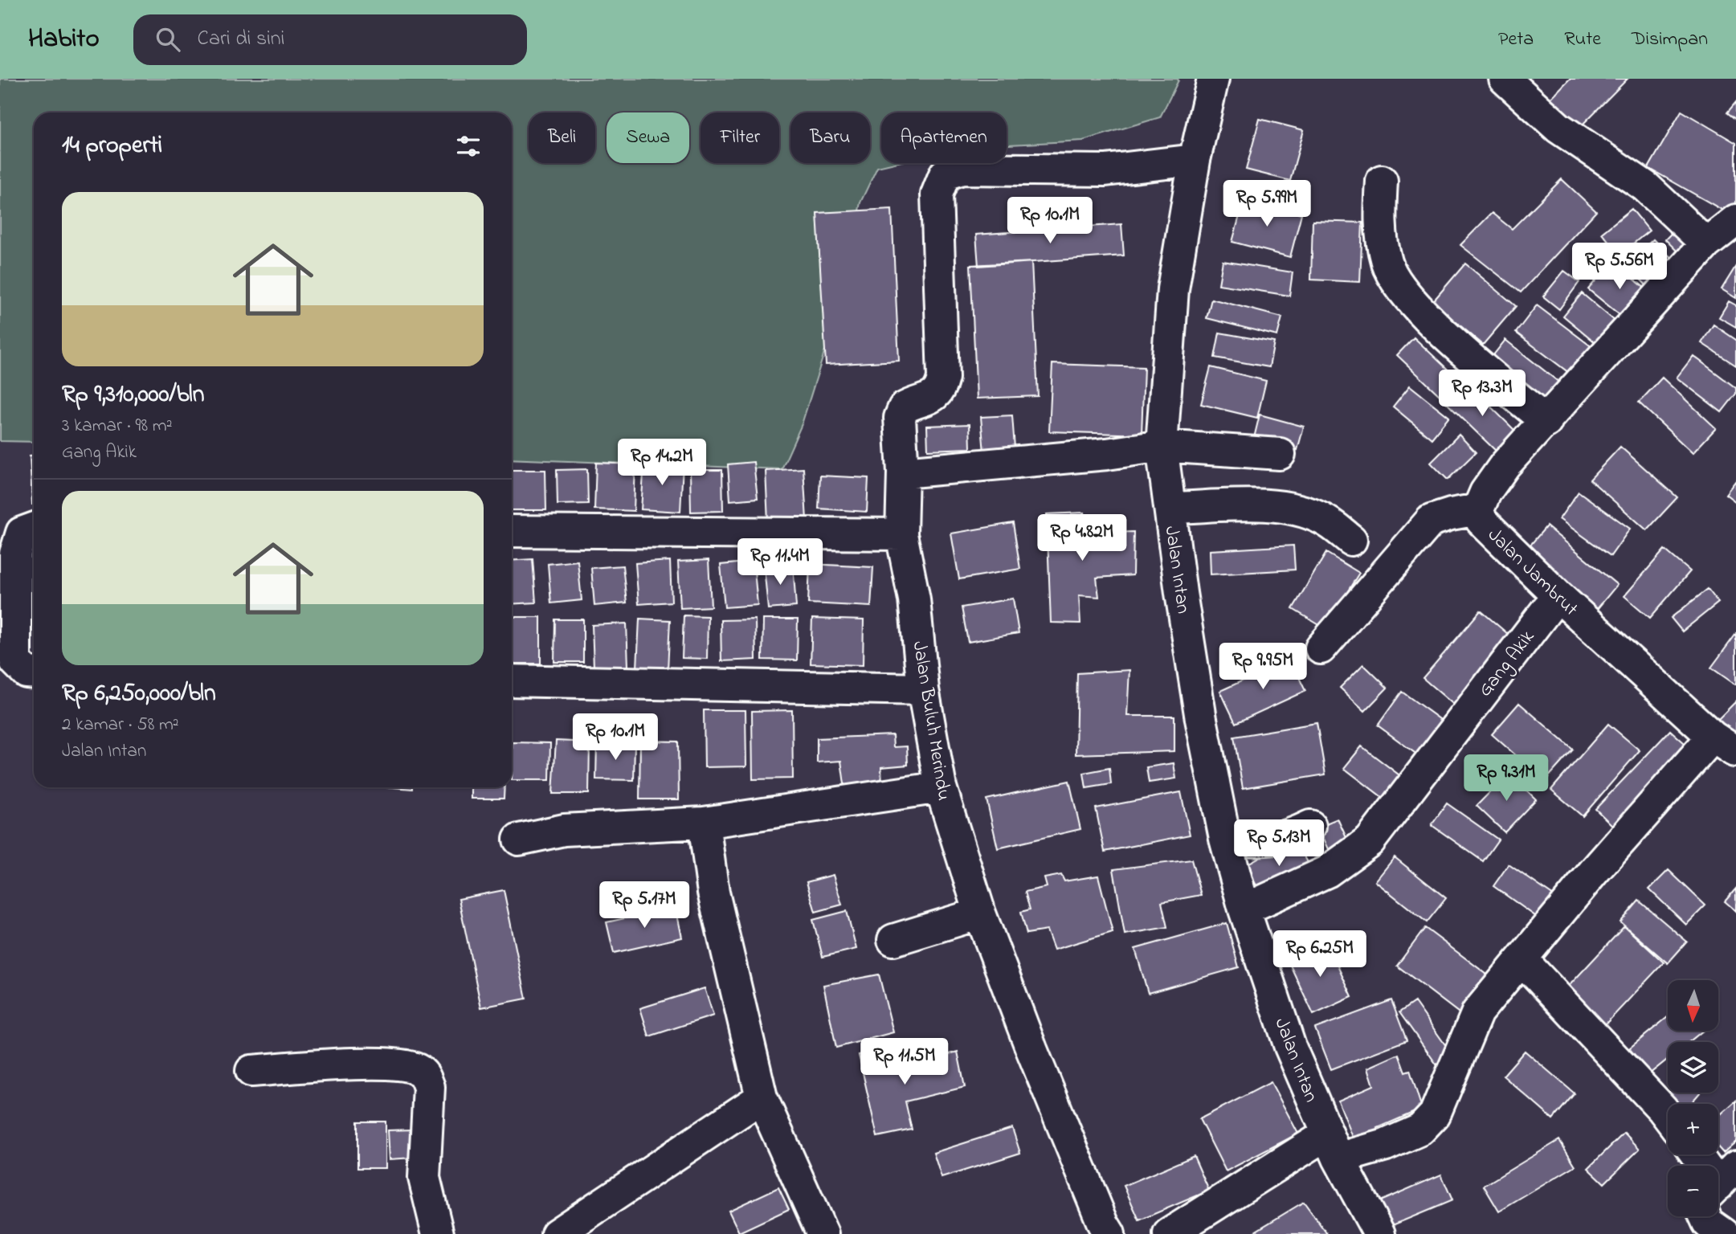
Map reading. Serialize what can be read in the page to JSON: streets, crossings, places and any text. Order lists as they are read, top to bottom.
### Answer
{
  "streets": {
    "street": [
      "Jalan Intan",
      "Jalan Jambrut",
      "Gang Akik",
      "Jalan Buluh Merindu"
    ]
  },
  "crossings": [
    ["Jalan Intan", "Gang Akik"],
    ["Jalan Intan", "Jalan Buluh Merindu"],
    ["Jalan Jambrut", "Gang Akik"]
  ],
  "north": "bottom",
  "page": {
    "header": "Habito",
    "search": "Cari di sini",
    "nav": ["Peta", "Rute", "Disimpan"],
    "chip": [
      "Beli",
      "Sewa",
      "Filter",
      "Baru",
      "Apartemen"
    ],
    "heading": "14 properti",
    "price": [
      "Rp 5.99M",
      "Rp 10.1M",
      "Rp 5.56M",
      "Rp 13.3M",
      "Rp 14.2M",
      "Rp 4.82M",
      "Rp 11.4M",
      "Rp 9.95M",
      "Rp 10.1M",
      "Rp 9.31M",
      "Rp 5.13M",
      "Rp 5.17M",
      "Rp 6.25M",
      "Rp 11.5M"
    ],
    "list": [
      {
        "name": "Rp 9,310,000/bln",
        "note": "3 kamar · 98 m² · Gang Akik"
      },
      {
        "name": "Rp 6,250,000/bln",
        "note": "2 kamar · 58 m² · Jalan Intan"
      }
    ],
    "map_buttons": ["+", "−"]
  }
}
